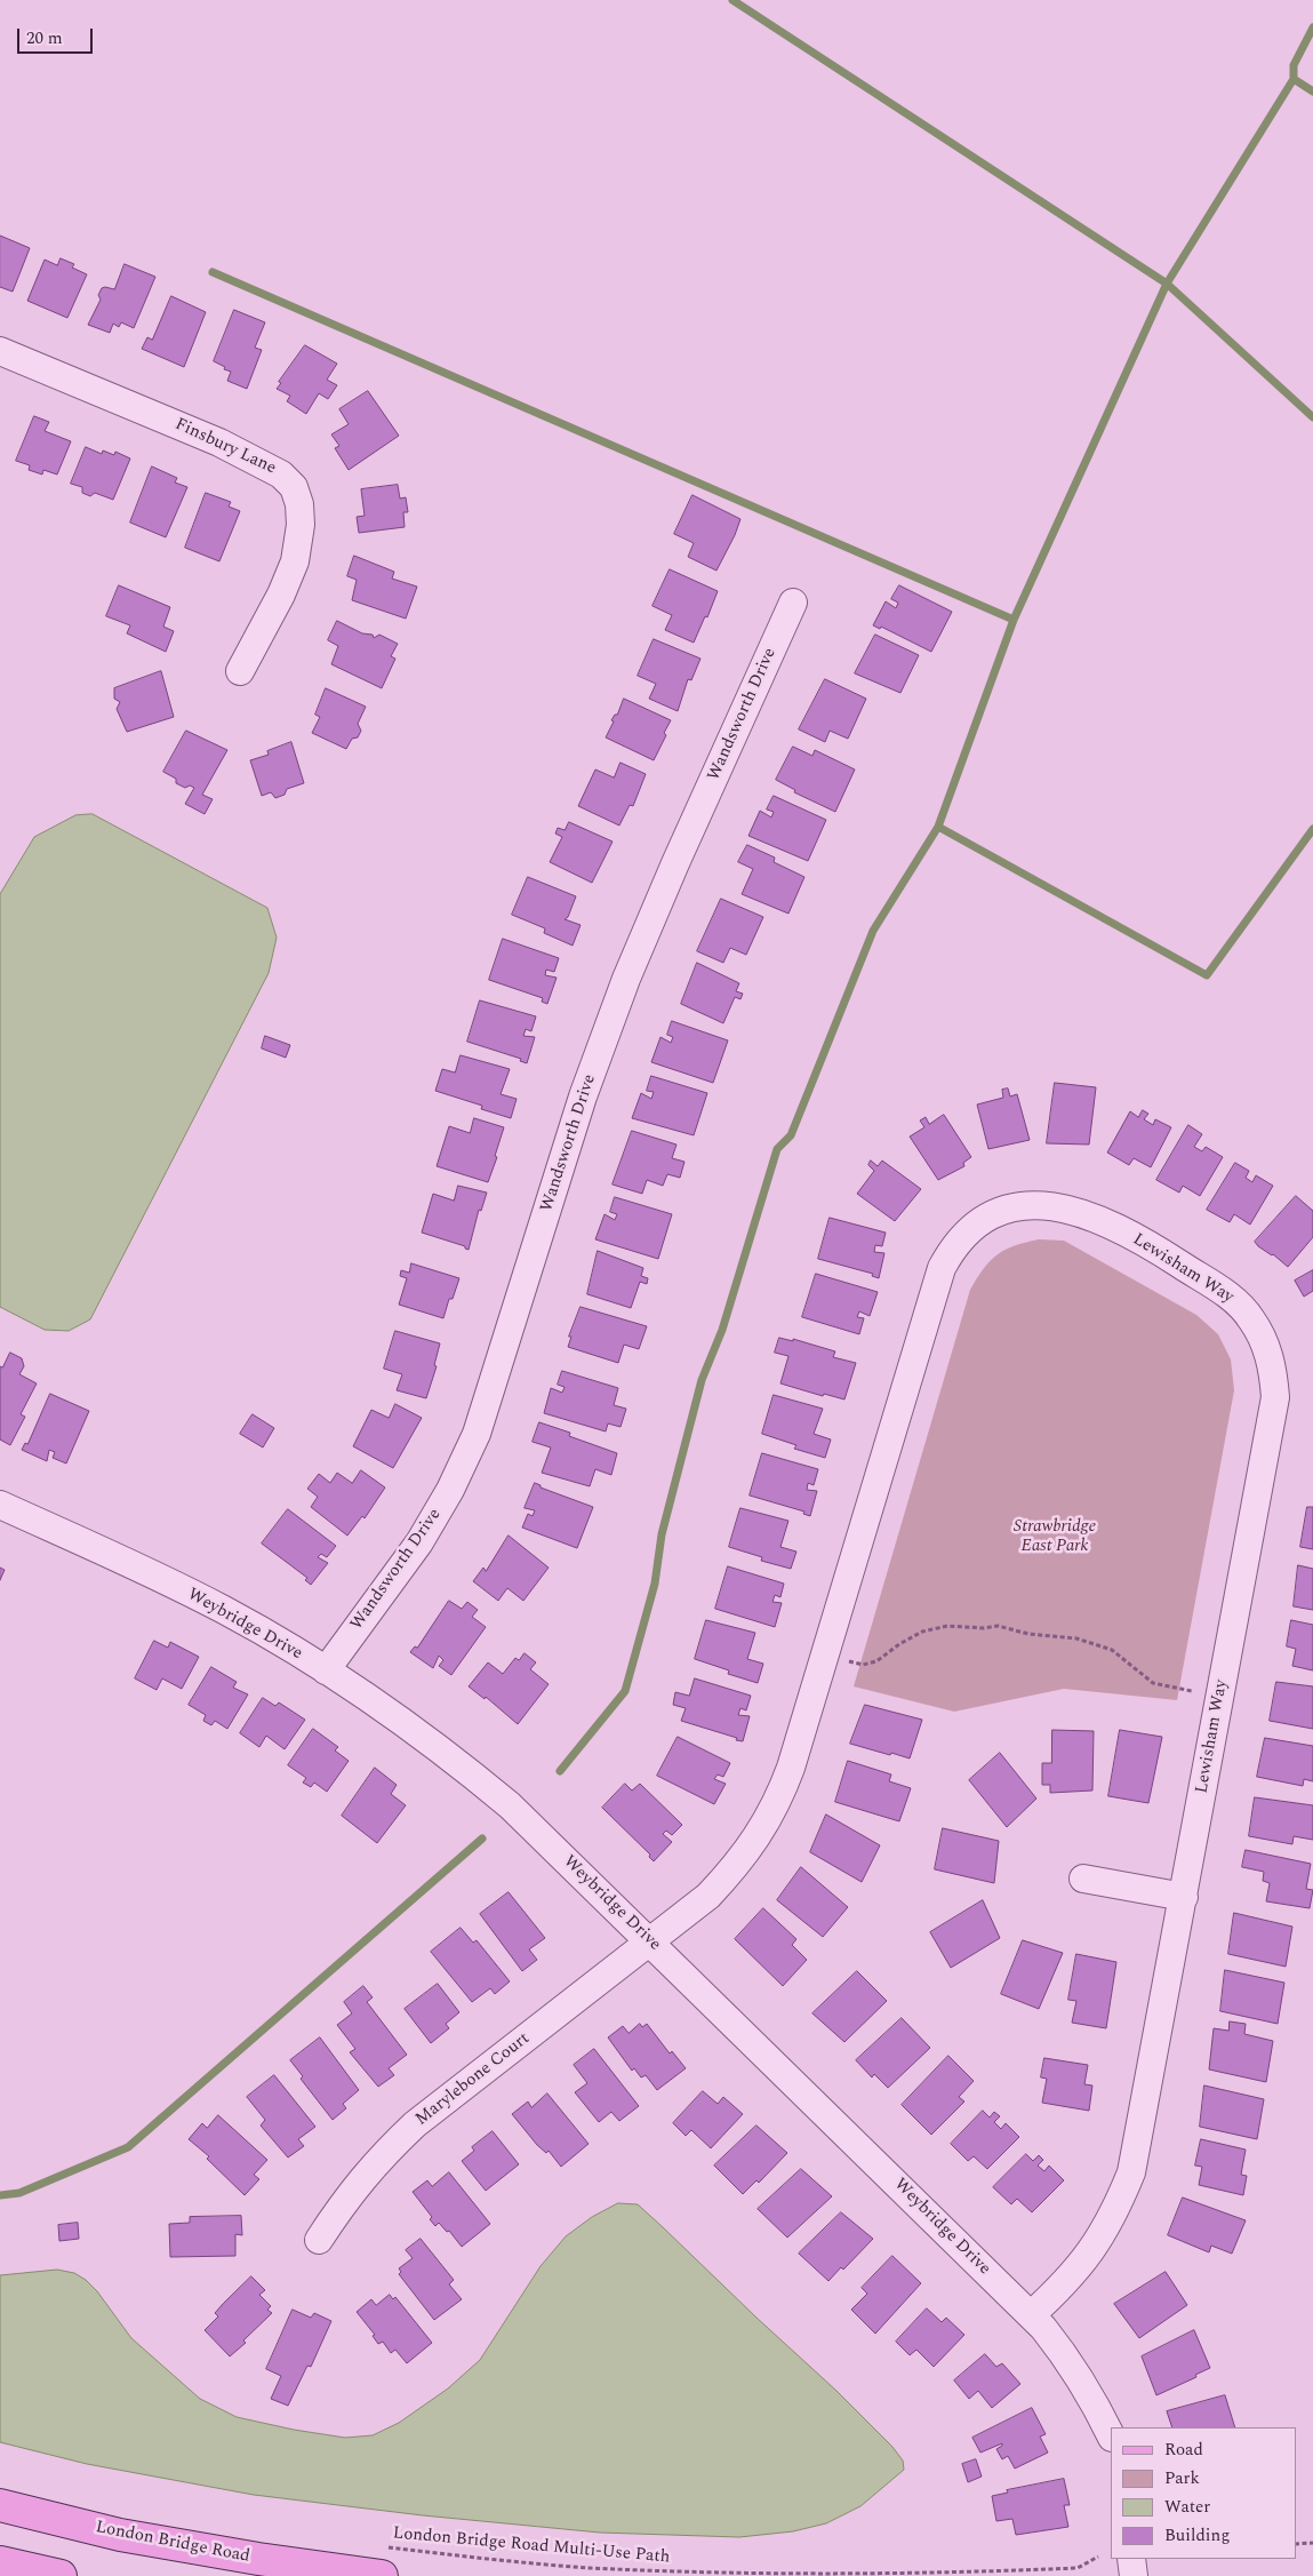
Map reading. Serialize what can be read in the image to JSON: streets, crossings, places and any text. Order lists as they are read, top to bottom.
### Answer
{
  "streets": {
    "main road": ["London Bridge Road"],
    "street": [
      "Finsbury Lane",
      "Wandsworth Drive",
      "Lewisham Way",
      "Weybridge Drive",
      "Marylebone Court"
    ],
    "path": ["London Bridge Road Multi-Use Path"]
  },
  "crossings": [
    ["Wandsworth Drive", "Weybridge Drive"],
    ["Lewisham Way", "Weybridge Drive"],
    ["Lewisham Way", "Marylebone Court"],
    ["Weybridge Drive", "Marylebone Court"],
    ["London Bridge Road", "London Bridge Road Multi-Use Path"]
  ],
  "parks": ["Strawbridge East Park"],
  "legend": [
    "Road",
    "Park",
    "Water",
    "Building"
  ],
  "scale_bar": "20 m"
}
